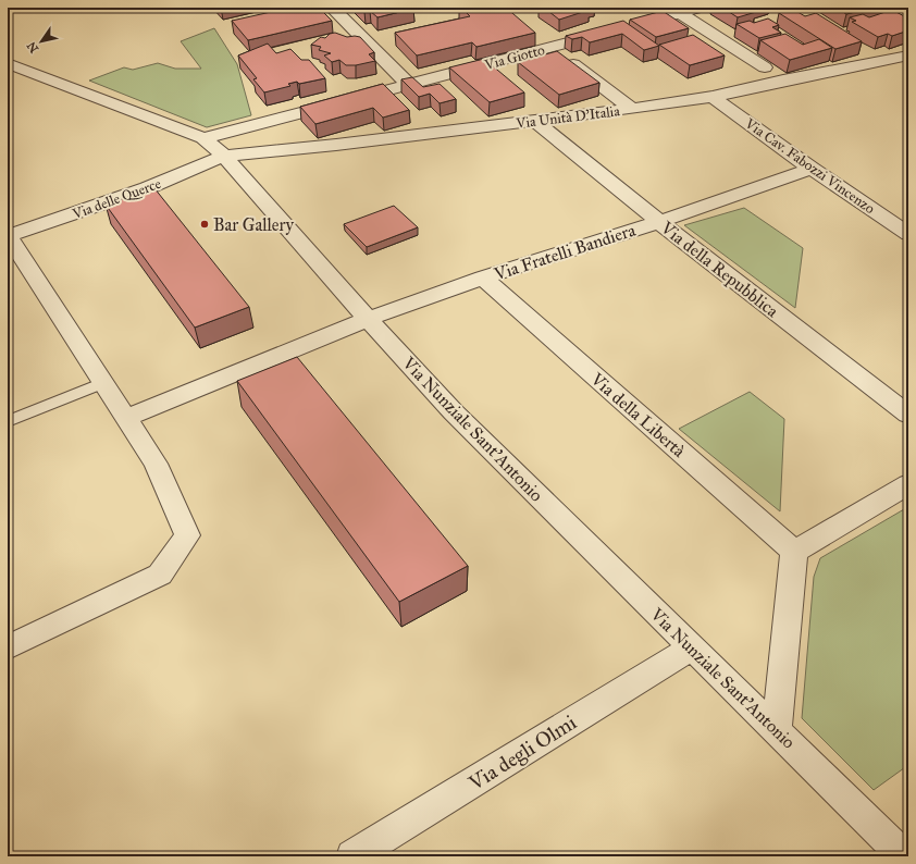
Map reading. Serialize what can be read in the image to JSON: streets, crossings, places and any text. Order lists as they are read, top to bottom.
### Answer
{
  "streets": {
    "street": [
      "Via Giotto",
      "Via Unità D'Italia",
      "Via Cav. Fabozzi Vincenzo",
      "Via delle Querce",
      "Via Fratelli Bandiera",
      "Via della Repubblica",
      "Via della Libertà",
      "Via Nunziale Sant'Antonio",
      "Via degli Olmi"
    ]
  },
  "crossings": [
    ["Via Giotto", "Via Nunziale Sant'Antonio"],
    ["Via Unità D'Italia", "Via Cav. Fabozzi Vincenzo"],
    ["Via Unità D'Italia", "Via delle Querce"],
    ["Via Unità D'Italia", "Via della Repubblica"],
    ["Via Unità D'Italia", "Via Nunziale Sant'Antonio"],
    ["Via Cav. Fabozzi Vincenzo", "Via Fratelli Bandiera"],
    ["Via delle Querce", "Via Nunziale Sant'Antonio"],
    ["Via Fratelli Bandiera", "Via della Repubblica"],
    ["Via Fratelli Bandiera", "Via della Libertà"],
    ["Via Fratelli Bandiera", "Via Nunziale Sant'Antonio"],
    ["Via Nunziale Sant'Antonio", "Via degli Olmi"]
  ],
  "places": ["Bar Gallery"],
  "north": "bottom left"
}
